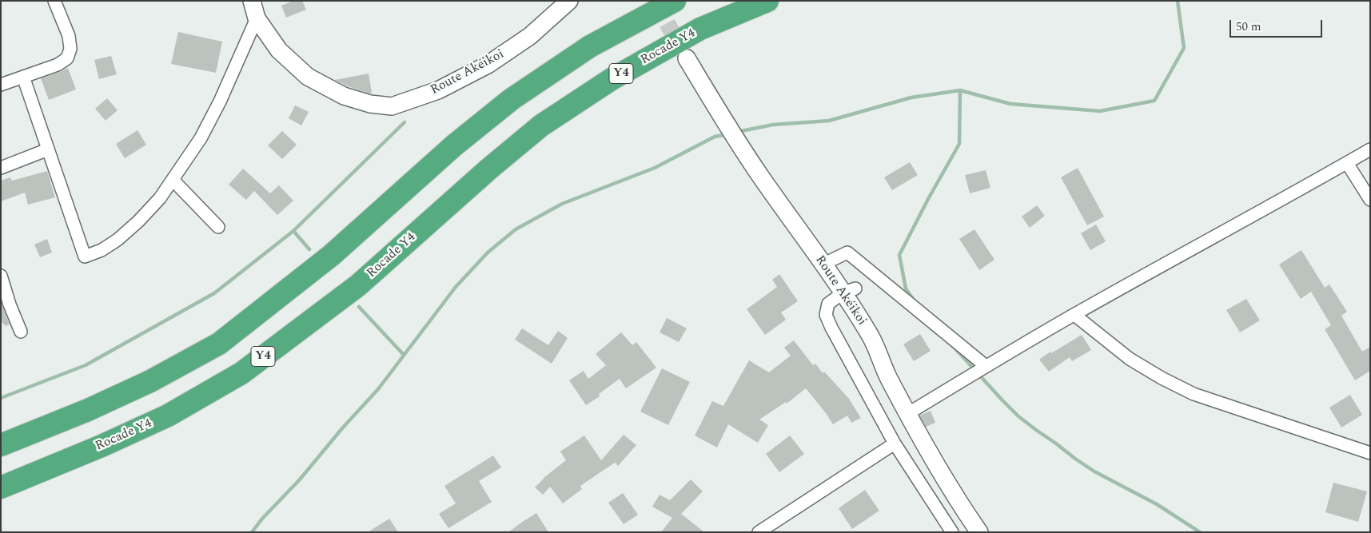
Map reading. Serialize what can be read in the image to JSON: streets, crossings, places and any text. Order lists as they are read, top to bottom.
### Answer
{
  "streets": {
    "highway": ["Rocade Y4", "Y4"],
    "street": ["Route Akéikoi"]
  },
  "scale_bar": "50 m"
}
